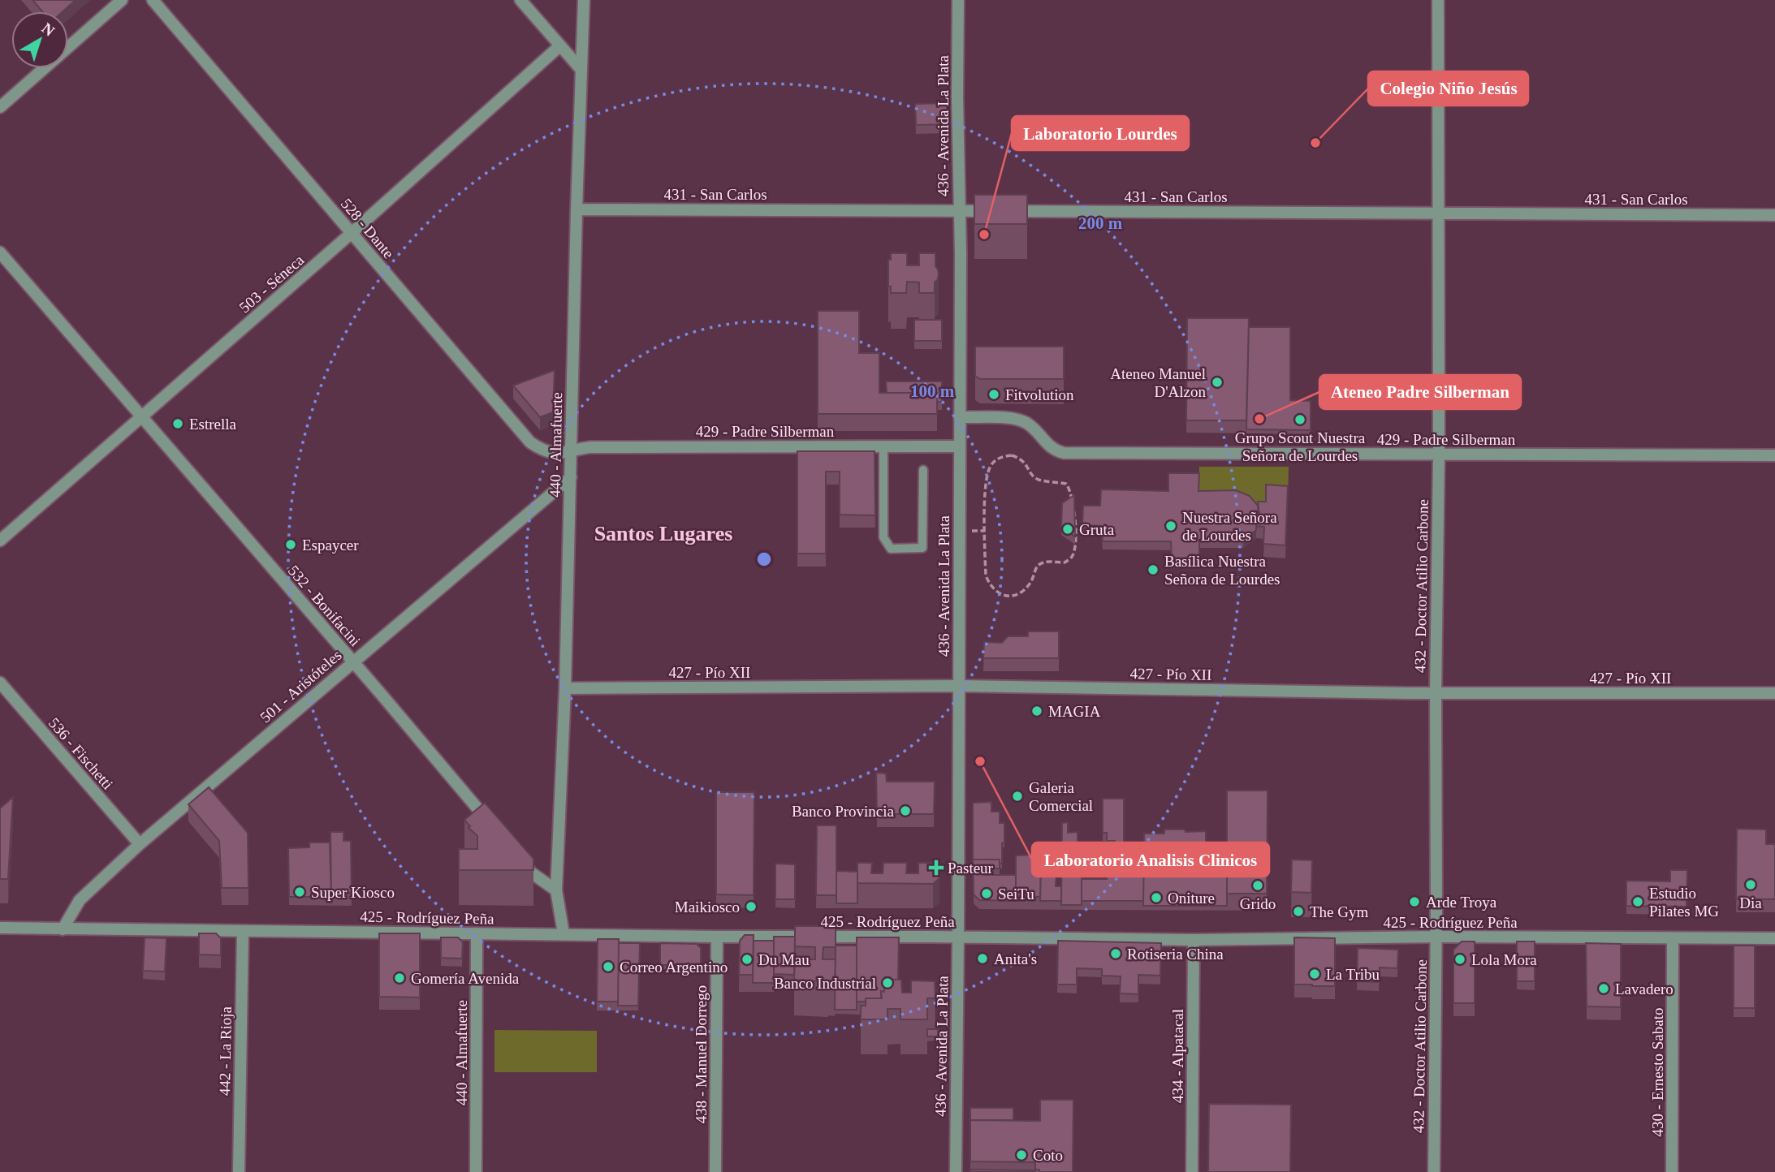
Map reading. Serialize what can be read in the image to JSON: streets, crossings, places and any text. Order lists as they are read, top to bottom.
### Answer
{
  "streets": {
    "street": [
      "436 - Avenida La Plata",
      "431 - San Carlos",
      "528 - Dante",
      "503 - Séneca",
      "429 - Padre Silberman",
      "440 - Almafuerte",
      "432 - Doctor Atilio Carbone",
      "532 - Bonifacini",
      "427 - Pío XII",
      "501 - Aristóteles",
      "536 - Fischetti",
      "425 - Rodríguez Peña",
      "442 - La Rioja",
      "438 - Manuel Dorrego",
      "434 - Alpatacal",
      "430 - Ernesto Sabato"
    ]
  },
  "crossings": [
    ["436 - Avenida La Plata", "431 - San Carlos"],
    ["436 - Avenida La Plata", "429 - Padre Silberman"],
    ["436 - Avenida La Plata", "427 - Pío XII"],
    ["436 - Avenida La Plata", "425 - Rodríguez Peña"],
    ["431 - San Carlos", "440 - Almafuerte"],
    ["431 - San Carlos", "432 - Doctor Atilio Carbone"],
    ["528 - Dante", "503 - Séneca"],
    ["528 - Dante", "429 - Padre Silberman"],
    ["528 - Dante", "440 - Almafuerte"],
    ["503 - Séneca", "532 - Bonifacini"],
    ["429 - Padre Silberman", "440 - Almafuerte"],
    ["429 - Padre Silberman", "432 - Doctor Atilio Carbone"],
    ["440 - Almafuerte", "427 - Pío XII"],
    ["440 - Almafuerte", "501 - Aristóteles"],
    ["440 - Almafuerte", "425 - Rodríguez Peña"],
    ["432 - Doctor Atilio Carbone", "427 - Pío XII"],
    ["432 - Doctor Atilio Carbone", "425 - Rodríguez Peña"],
    ["532 - Bonifacini", "501 - Aristóteles"],
    ["501 - Aristóteles", "536 - Fischetti"],
    ["501 - Aristóteles", "425 - Rodríguez Peña"],
    ["425 - Rodríguez Peña", "442 - La Rioja"],
    ["425 - Rodríguez Peña", "438 - Manuel Dorrego"],
    ["425 - Rodríguez Peña", "434 - Alpatacal"],
    ["425 - Rodríguez Peña", "430 - Ernesto Sabato"]
  ],
  "districts": ["Santos Lugares"],
  "places": {
    "other": [
      "Colegio Niño Jesús",
      "Laboratorio Lourdes",
      "Ateneo Manuel D'Alzon",
      "Fitvolution",
      "Ateneo Padre Silberman",
      "Grupo Scout Nuestra Señora de Lourdes",
      "Estrella",
      "Nuestra Señora de Lourdes",
      "Gruta",
      "Espaycer",
      "Basílica Nuestra Señora de Lourdes",
      "MAGIA",
      "Laboratorio Analisis Clinicos",
      "Galeria Comercial",
      "Banco Provincia",
      "Dia",
      "Grido",
      "Super Kiosco",
      "SeiTu",
      "Oniture",
      "Arde Troya",
      "Estudio Pilates MG",
      "Maikiosco",
      "The Gym",
      "Rotiseria China",
      "Anita's",
      "Du Mau",
      "Lola Mora",
      "Correo Argentino",
      "La Tribu",
      "Gomería Avenida",
      "Banco Industrial",
      "Lavadero",
      "Coto"
    ],
    "health": ["Pasteur"]
  },
  "north": "top right",
  "rings": ["200 m", "100 m"]
}
